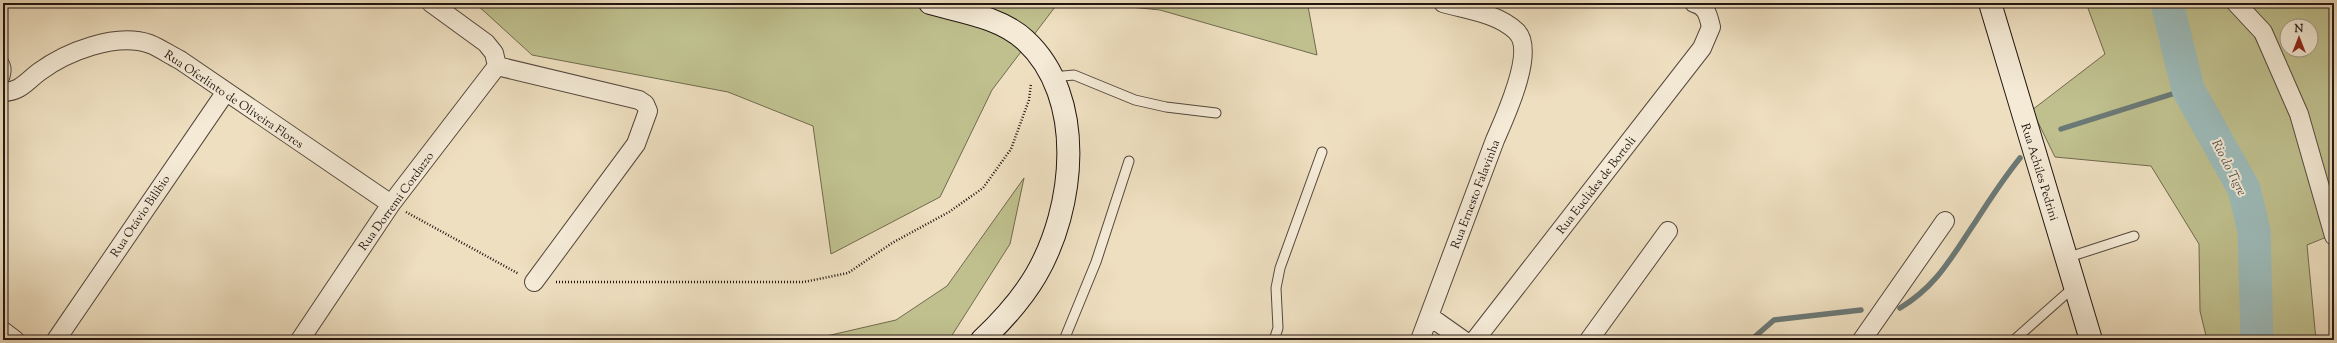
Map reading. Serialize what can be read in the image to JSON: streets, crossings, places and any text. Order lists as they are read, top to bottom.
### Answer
{
  "streets": {
    "street": [
      "Rua Oferlinto de Oliveira Flores",
      "Rua Achiles Pedrini",
      "Rua Euclides de Bortoli",
      "Rua Ernesto Falavinha",
      "Rua Dorremi Cordazzo",
      "Rua Otávio Bilibio"
    ]
  },
  "crossings": [
    ["Rua Oferlinto de Oliveira Flores", "Rua Dorremi Cordazzo"],
    ["Rua Oferlinto de Oliveira Flores", "Rua Otávio Bilibio"]
  ],
  "water": ["Rio do Tigre"],
  "north": "top"
}
